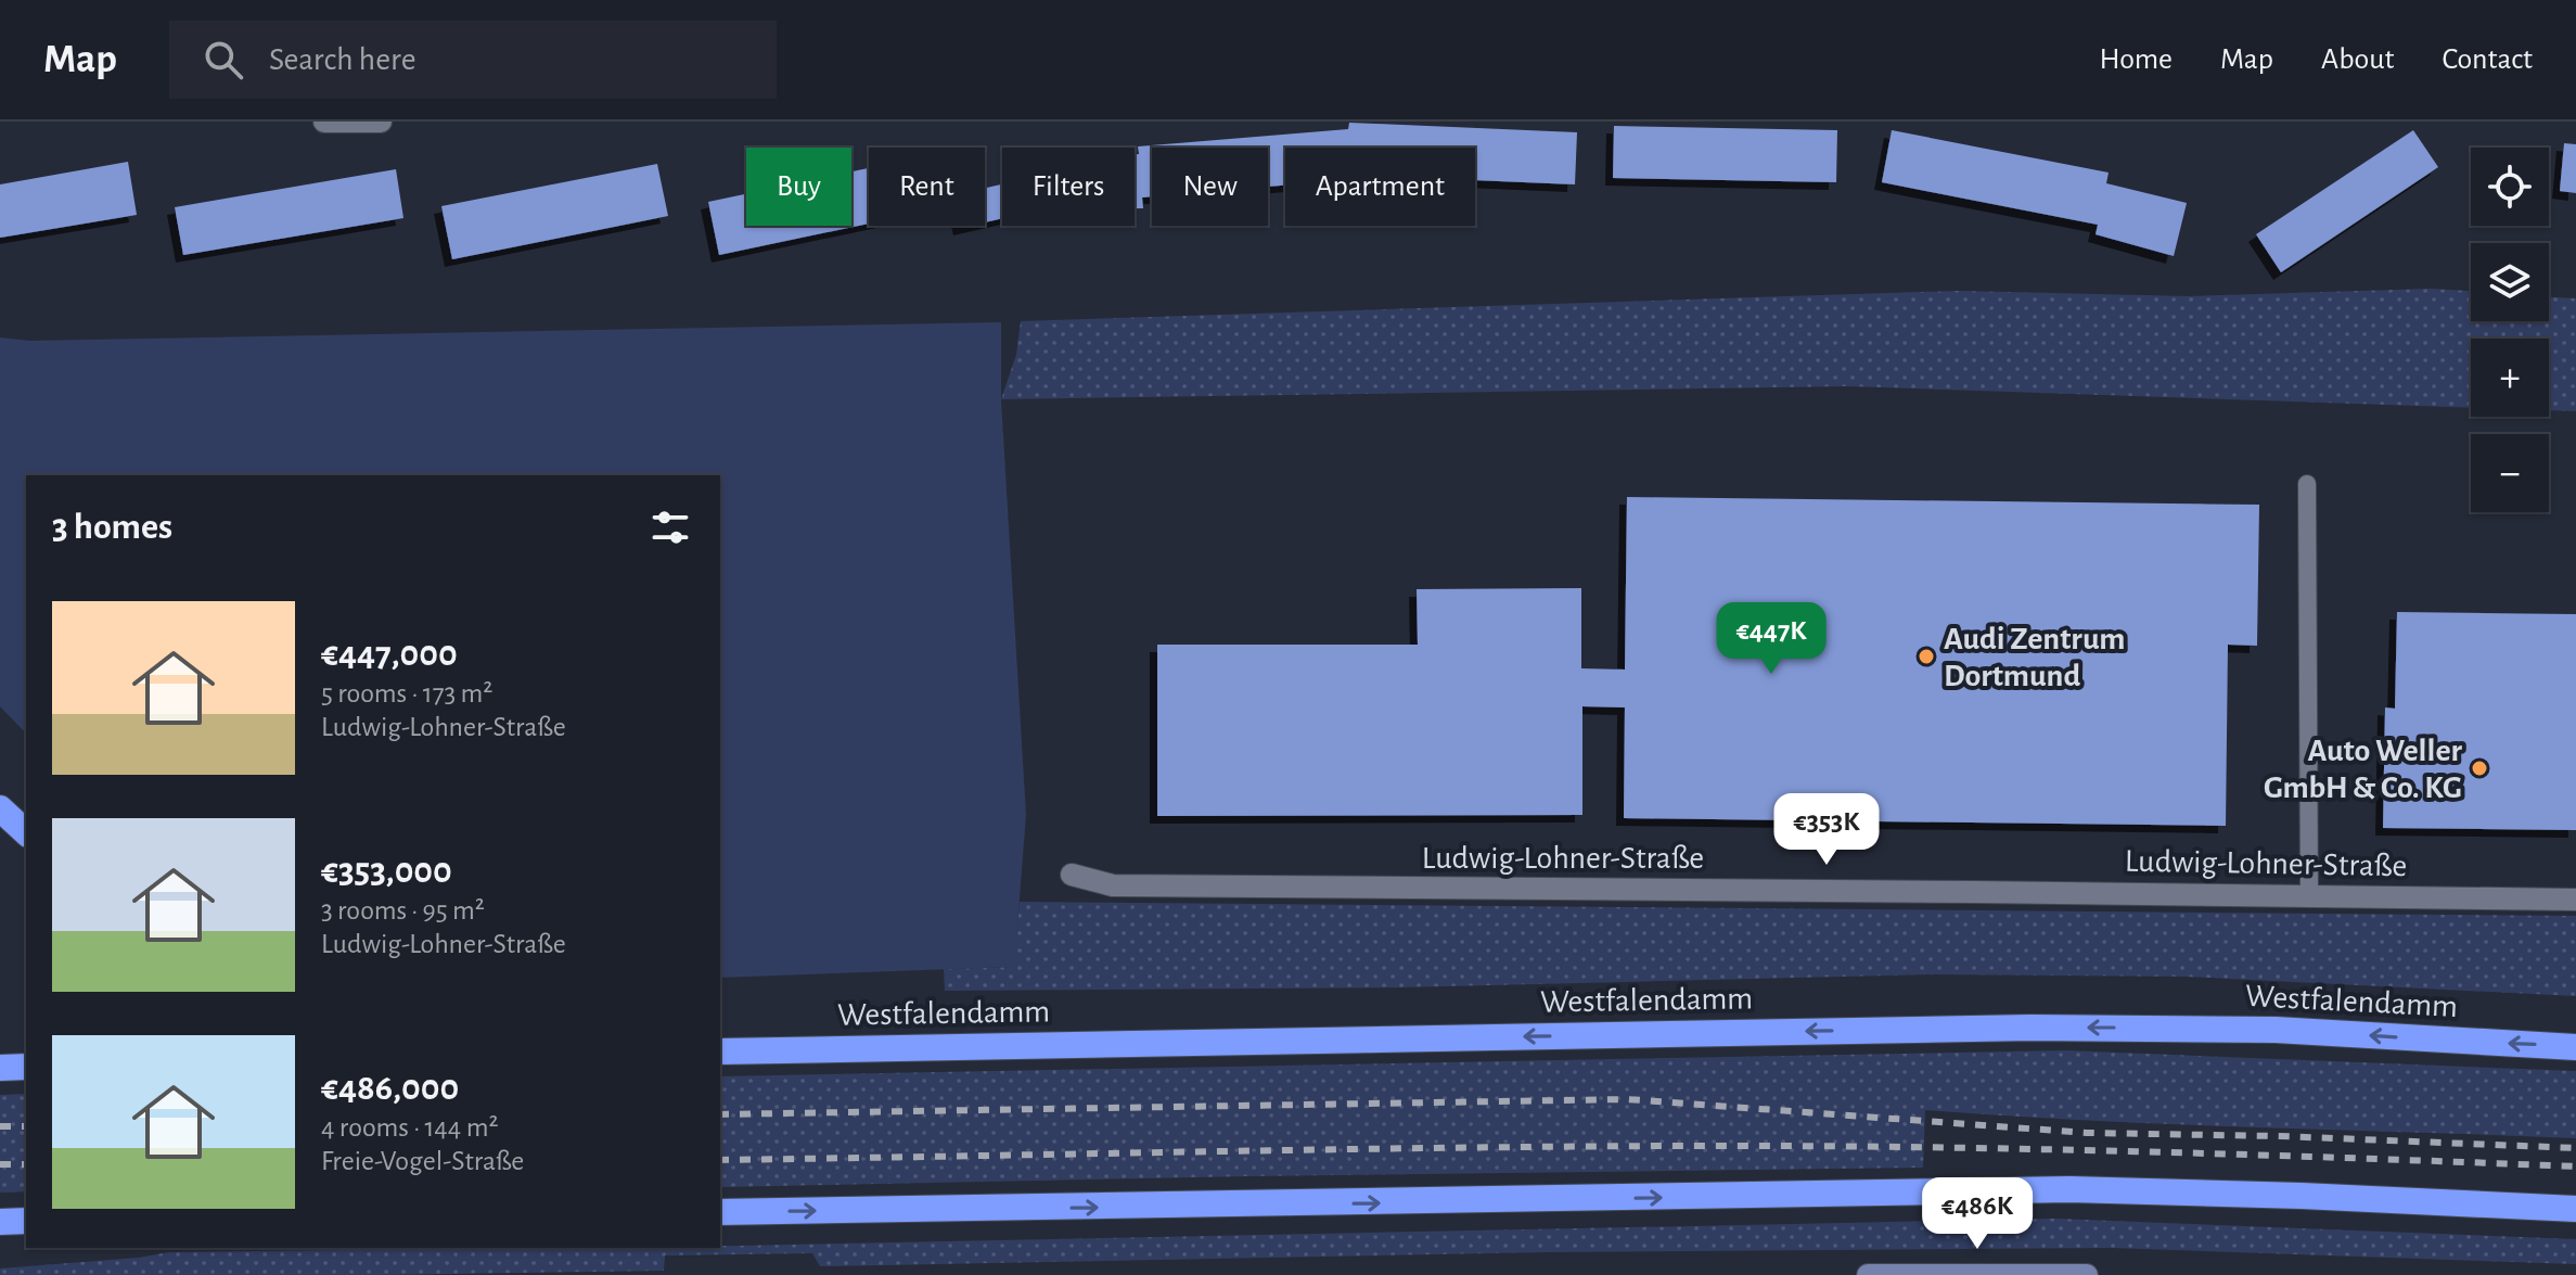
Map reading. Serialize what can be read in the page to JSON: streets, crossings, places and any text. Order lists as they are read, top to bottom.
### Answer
{
  "streets": {
    "highway": ["Westfalendamm"],
    "street": ["Ludwig-Lohner-Straße"]
  },
  "places": ["Audi Zentrum Dortmund", "Auto Weller GmbH & Co. KG"],
  "page": {
    "header": "Map",
    "search": "Search here",
    "nav": [
      "Home",
      "Map",
      "About",
      "Contact"
    ],
    "map_buttons": ["+", "−"],
    "chip": [
      "Buy",
      "Rent",
      "Filters",
      "New",
      "Apartment"
    ],
    "heading": "3 homes",
    "list": [
      {
        "name": "€447,000",
        "note": "5 rooms · 173 m² · Ludwig-Lohner-Straße"
      },
      {
        "name": "€353,000",
        "note": "3 rooms · 95 m² · Ludwig-Lohner-Straße"
      },
      {
        "name": "€486,000",
        "note": "4 rooms · 144 m² · Freie-Vogel-Straße"
      }
    ],
    "price": ["€447K", "€353K", "€486K"]
  }
}
